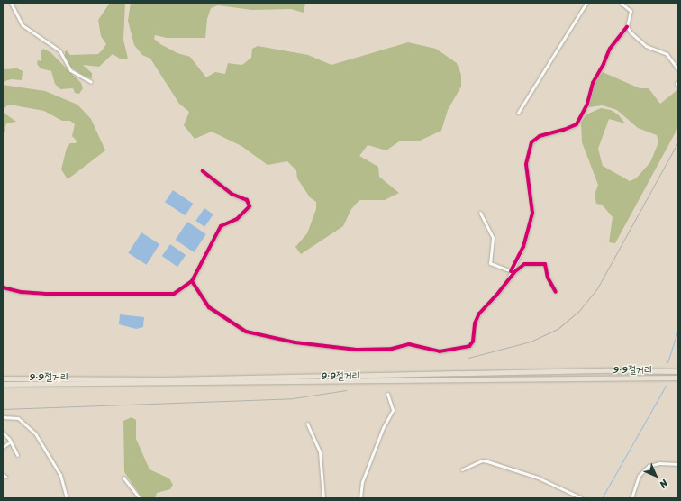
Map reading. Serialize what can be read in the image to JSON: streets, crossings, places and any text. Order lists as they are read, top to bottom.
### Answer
{
  "streets": {
    "highway": ["9·9절거리"]
  },
  "north": "bottom right"
}
